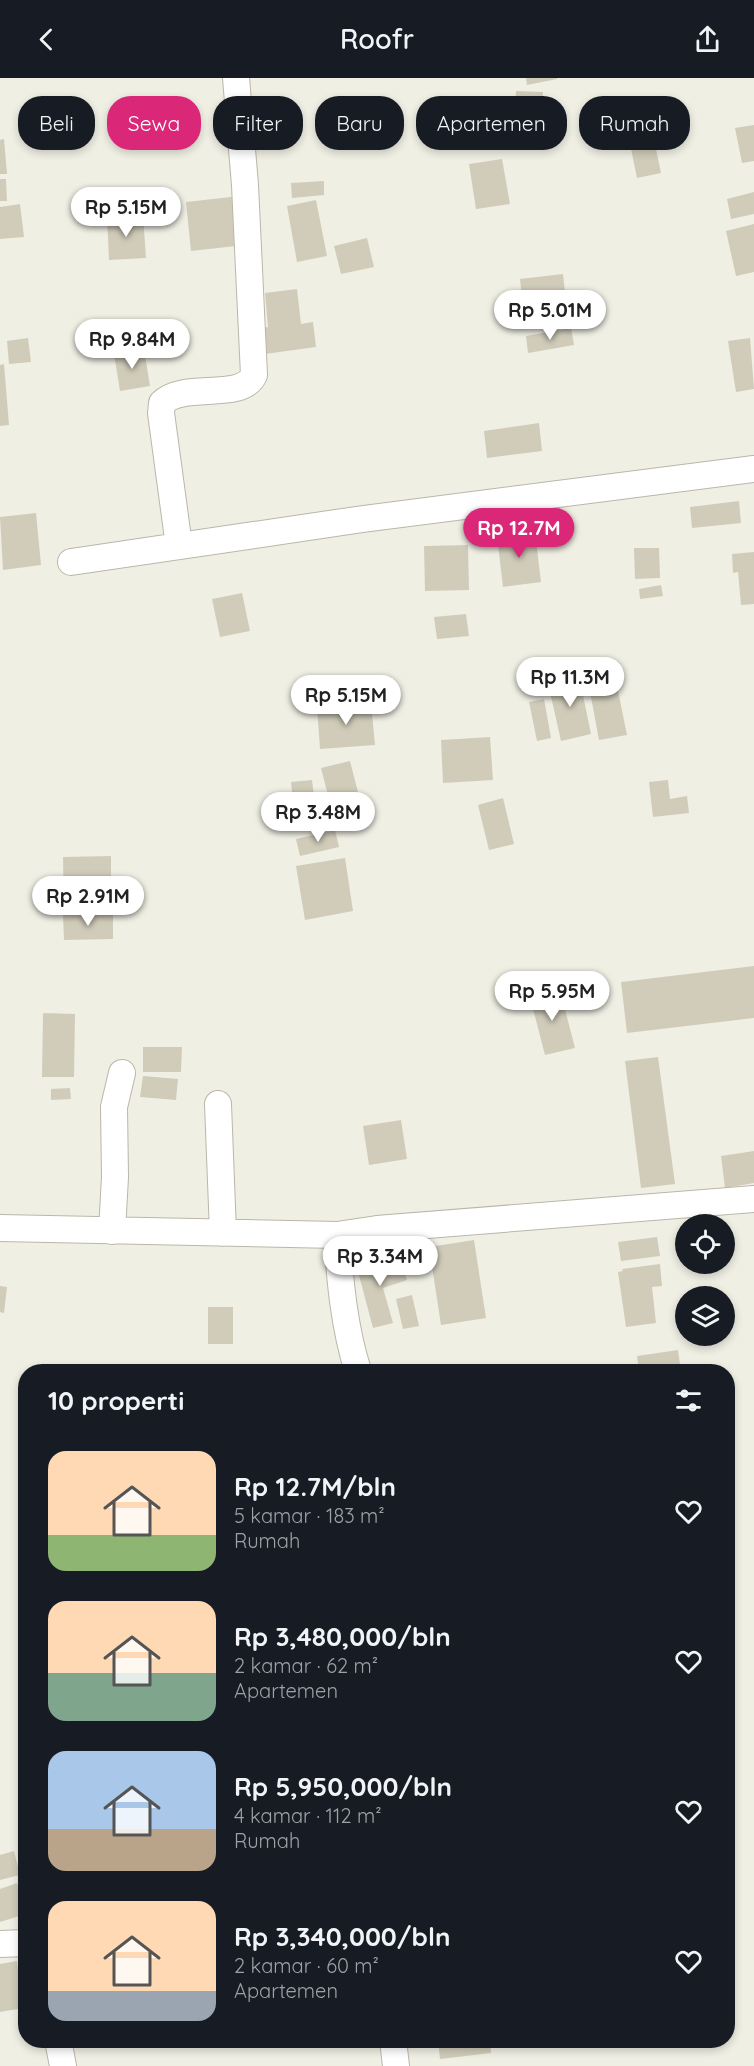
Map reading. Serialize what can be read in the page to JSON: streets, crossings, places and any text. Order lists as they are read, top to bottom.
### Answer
{
  "page": {
    "header": "Roofr",
    "chip": [
      "Beli",
      "Sewa",
      "Filter",
      "Baru",
      "Apartemen",
      "Rumah"
    ],
    "price": [
      "Rp 5.15M",
      "Rp 5.01M",
      "Rp 9.84M",
      "Rp 12.7M",
      "Rp 11.3M",
      "Rp 5.15M",
      "Rp 3.48M",
      "Rp 2.91M",
      "Rp 5.95M",
      "Rp 3.34M"
    ],
    "heading": "10 properti",
    "list": [
      {
        "name": "Rp 12.7M/bln",
        "note": "5 kamar · 183 m² · Rumah"
      },
      {
        "name": "Rp 3,480,000/bln",
        "note": "2 kamar · 62 m² · Apartemen"
      },
      {
        "name": "Rp 5,950,000/bln",
        "note": "4 kamar · 112 m² · Rumah"
      },
      {
        "name": "Rp 3,340,000/bln",
        "note": "2 kamar · 60 m² · Apartemen"
      }
    ]
  }
}
